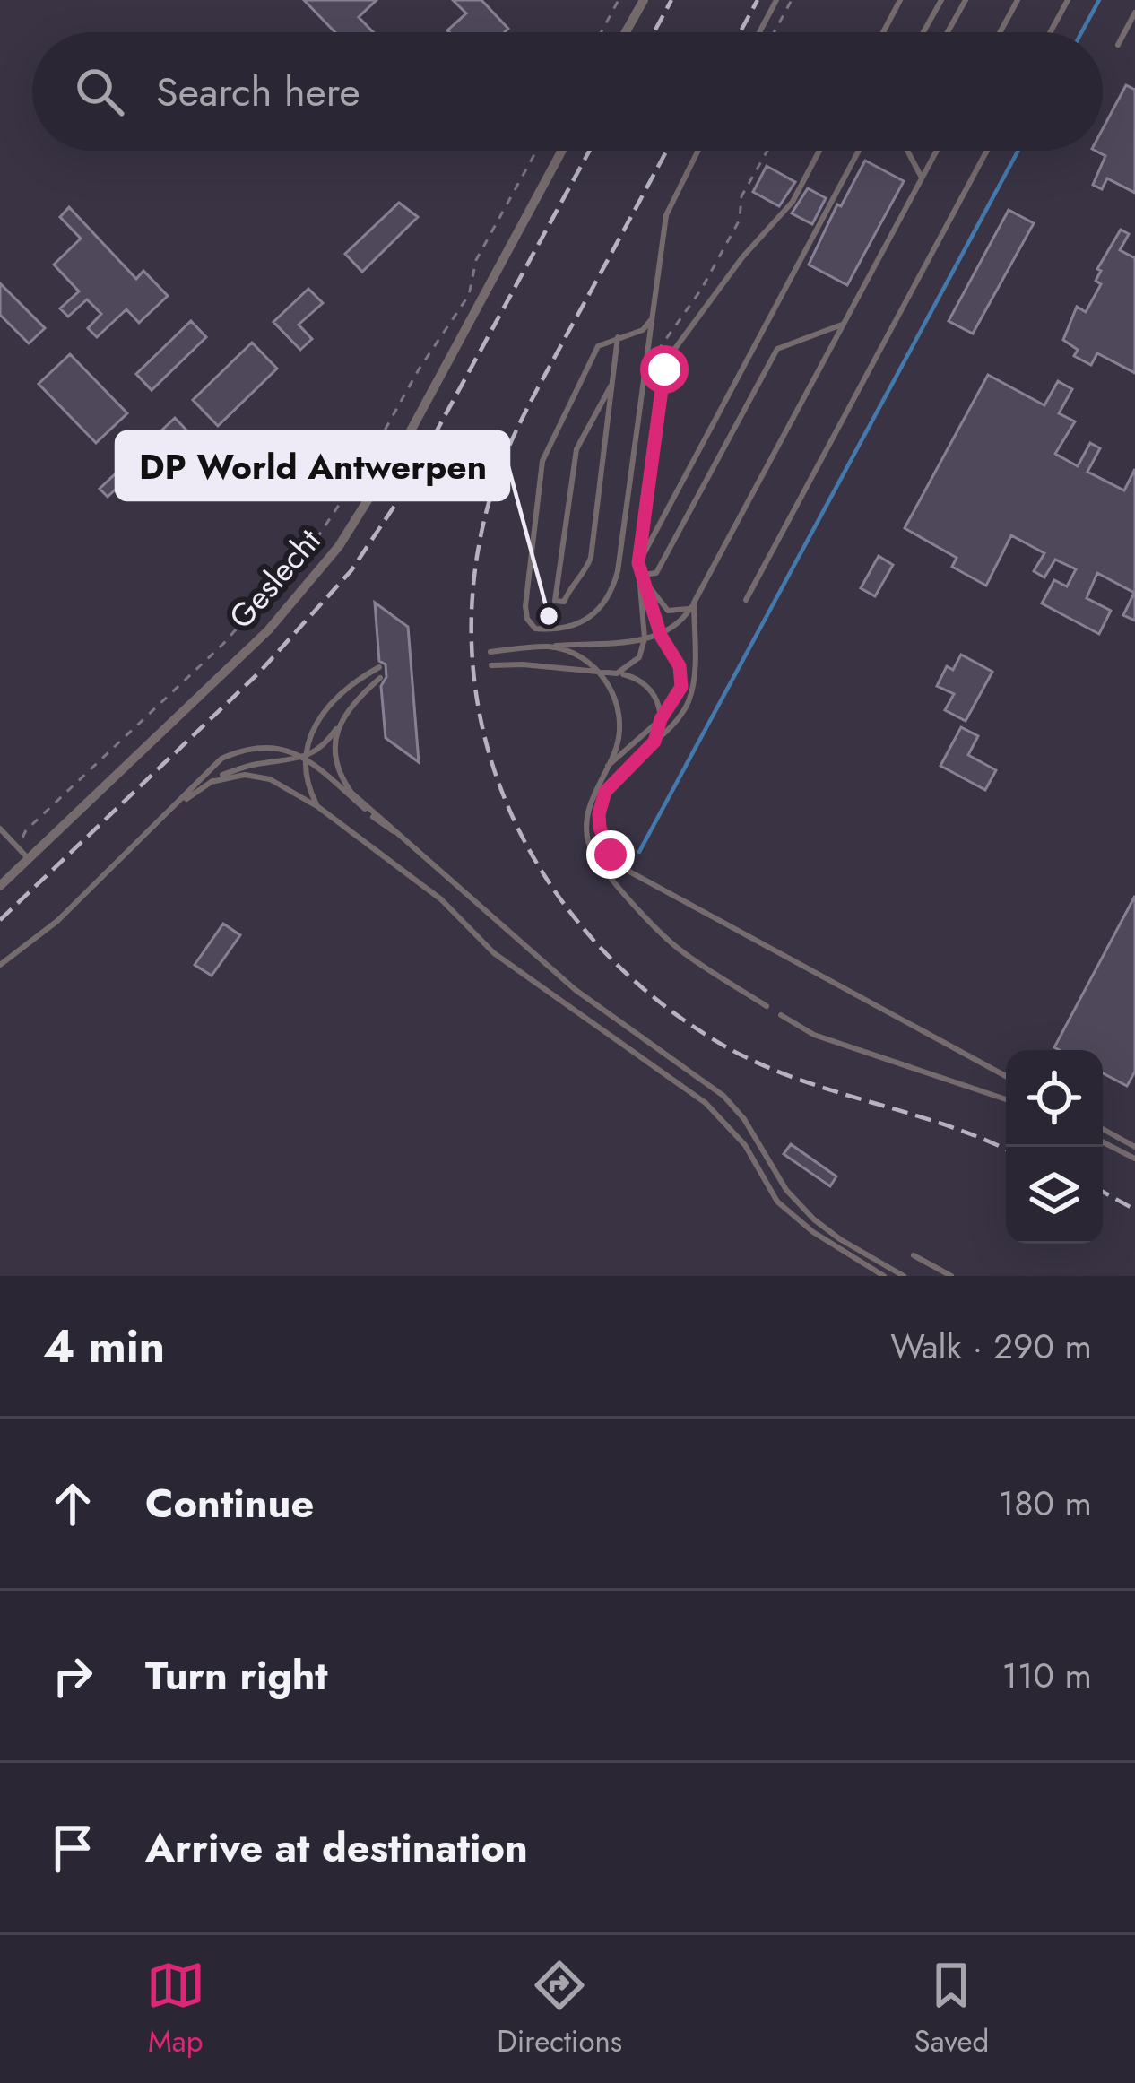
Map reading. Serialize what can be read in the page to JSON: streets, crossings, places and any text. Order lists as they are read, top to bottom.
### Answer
{
  "streets": {
    "street": ["Geslecht"]
  },
  "places": ["DP World Antwerpen"],
  "page": {
    "search": "Search here",
    "heading": ["4 min", "Walk · 290 m"],
    "list": [
      ["Continue", "180 m"],
      ["Turn right", "110 m"],
      "Arrive at destination"
    ],
    "nav": ["Map", "Directions", "Saved"]
  }
}
